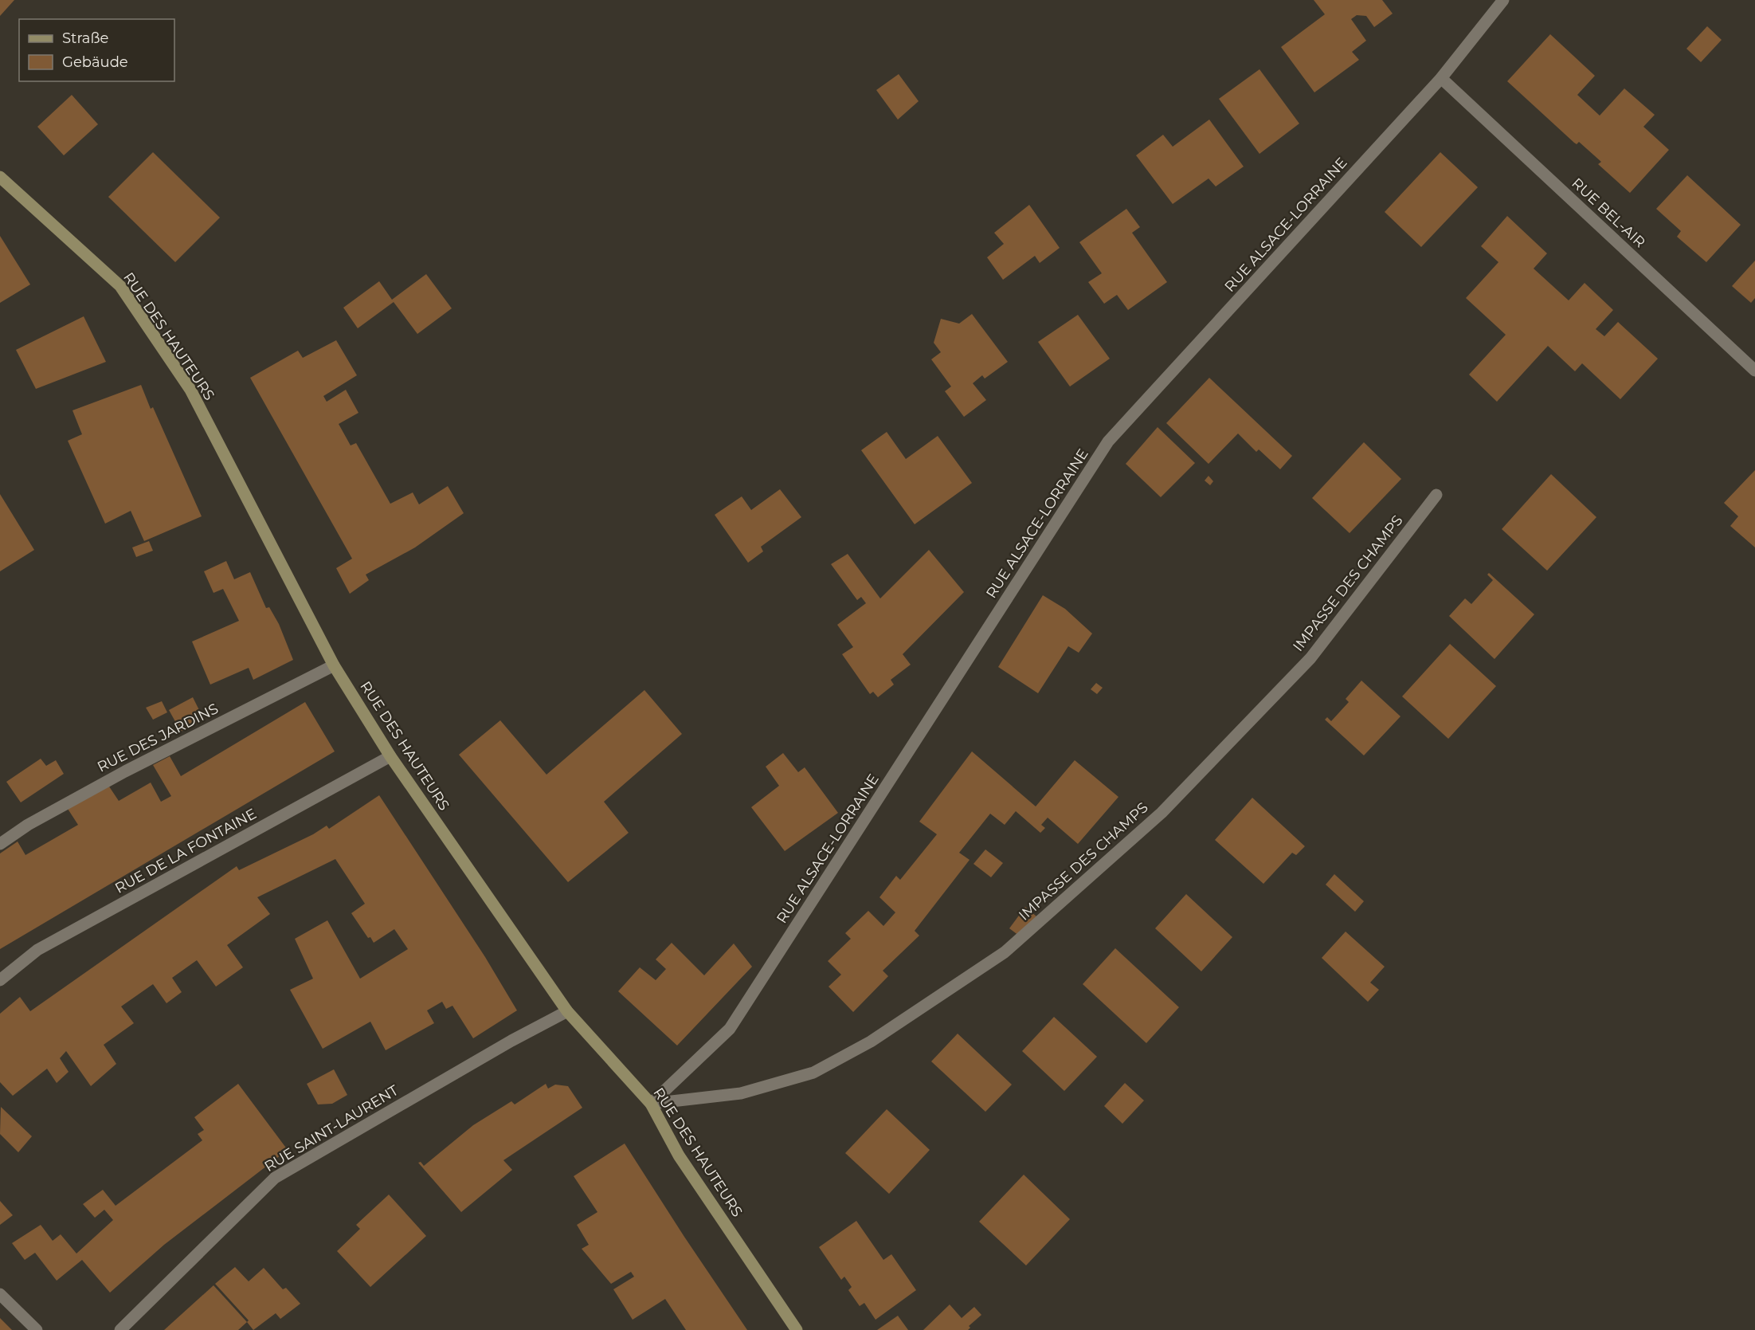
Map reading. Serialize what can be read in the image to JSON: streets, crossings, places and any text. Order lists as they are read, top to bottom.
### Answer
{
  "streets": {
    "street": [
      "RUE BEL-AIR",
      "RUE ALSACE-LORRAINE",
      "RUE DES HAUTEURS",
      "IMPASSE DES CHAMPS",
      "RUE DES JARDINS",
      "RUE DE LA FONTAINE",
      "RUE SAINT-LAURENT"
    ]
  },
  "crossings": [
    ["RUE BEL-AIR", "RUE ALSACE-LORRAINE"],
    ["RUE ALSACE-LORRAINE", "RUE DES HAUTEURS"],
    ["RUE ALSACE-LORRAINE", "IMPASSE DES CHAMPS"],
    ["RUE DES HAUTEURS", "IMPASSE DES CHAMPS"],
    ["RUE DES HAUTEURS", "RUE DES JARDINS"],
    ["RUE DES HAUTEURS", "RUE DE LA FONTAINE"],
    ["RUE DES HAUTEURS", "RUE SAINT-LAURENT"]
  ],
  "legend": ["Straße", "Gebäude"]
}
